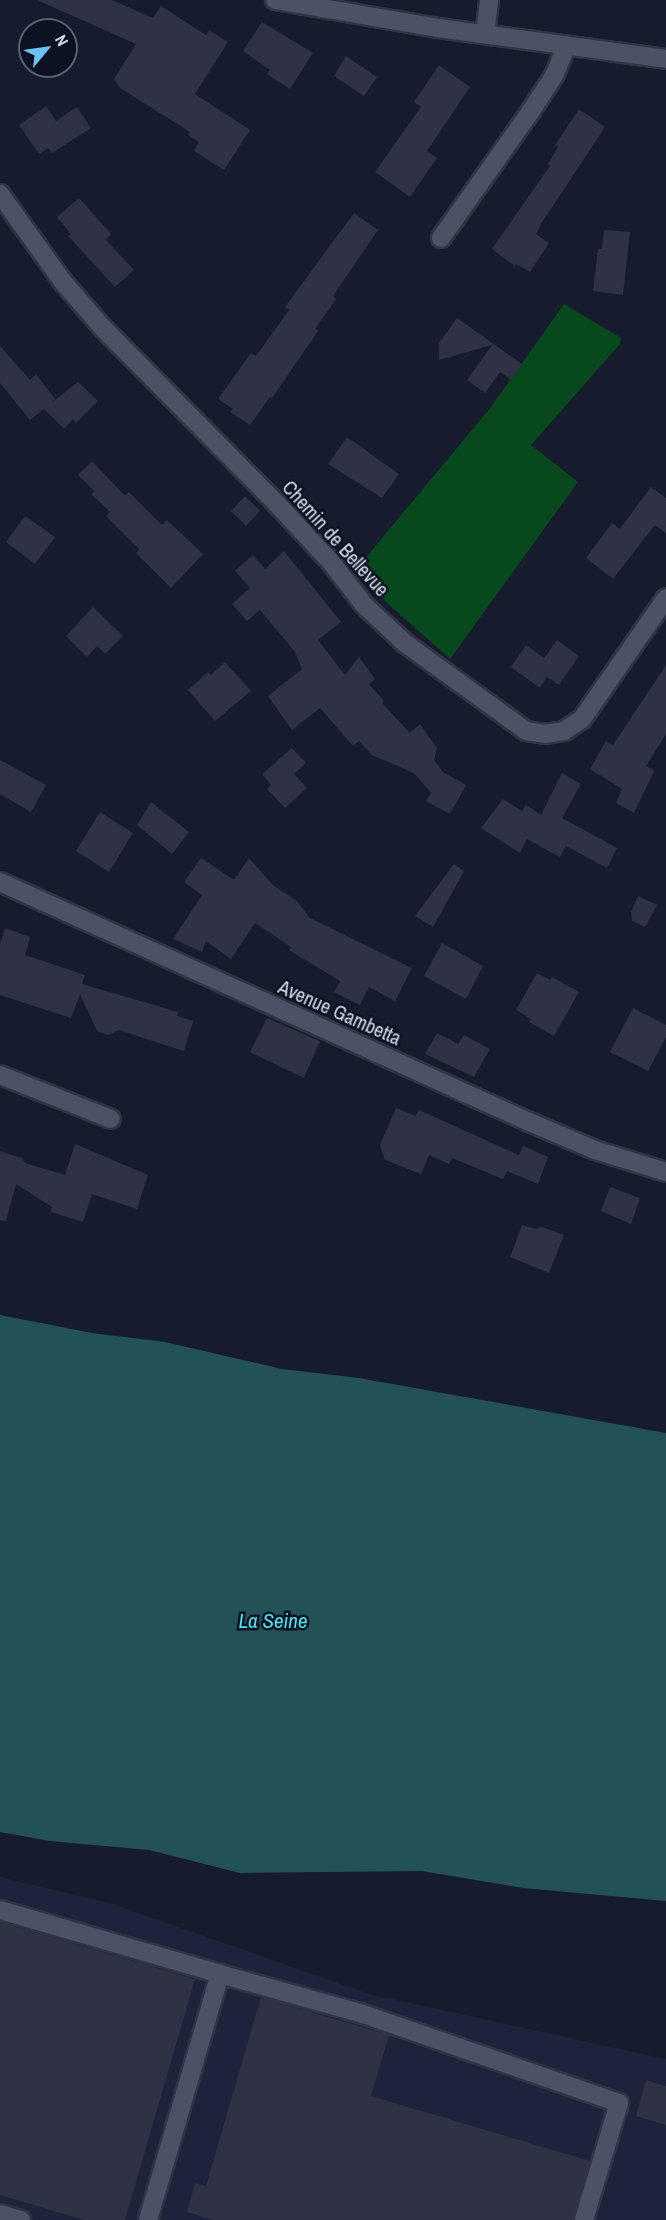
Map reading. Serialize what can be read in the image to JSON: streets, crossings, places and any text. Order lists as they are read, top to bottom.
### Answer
{
  "streets": {
    "street": ["Chemin de Bellevue", "Avenue Gambetta"]
  },
  "water": ["La Seine"],
  "north": "top right"
}
